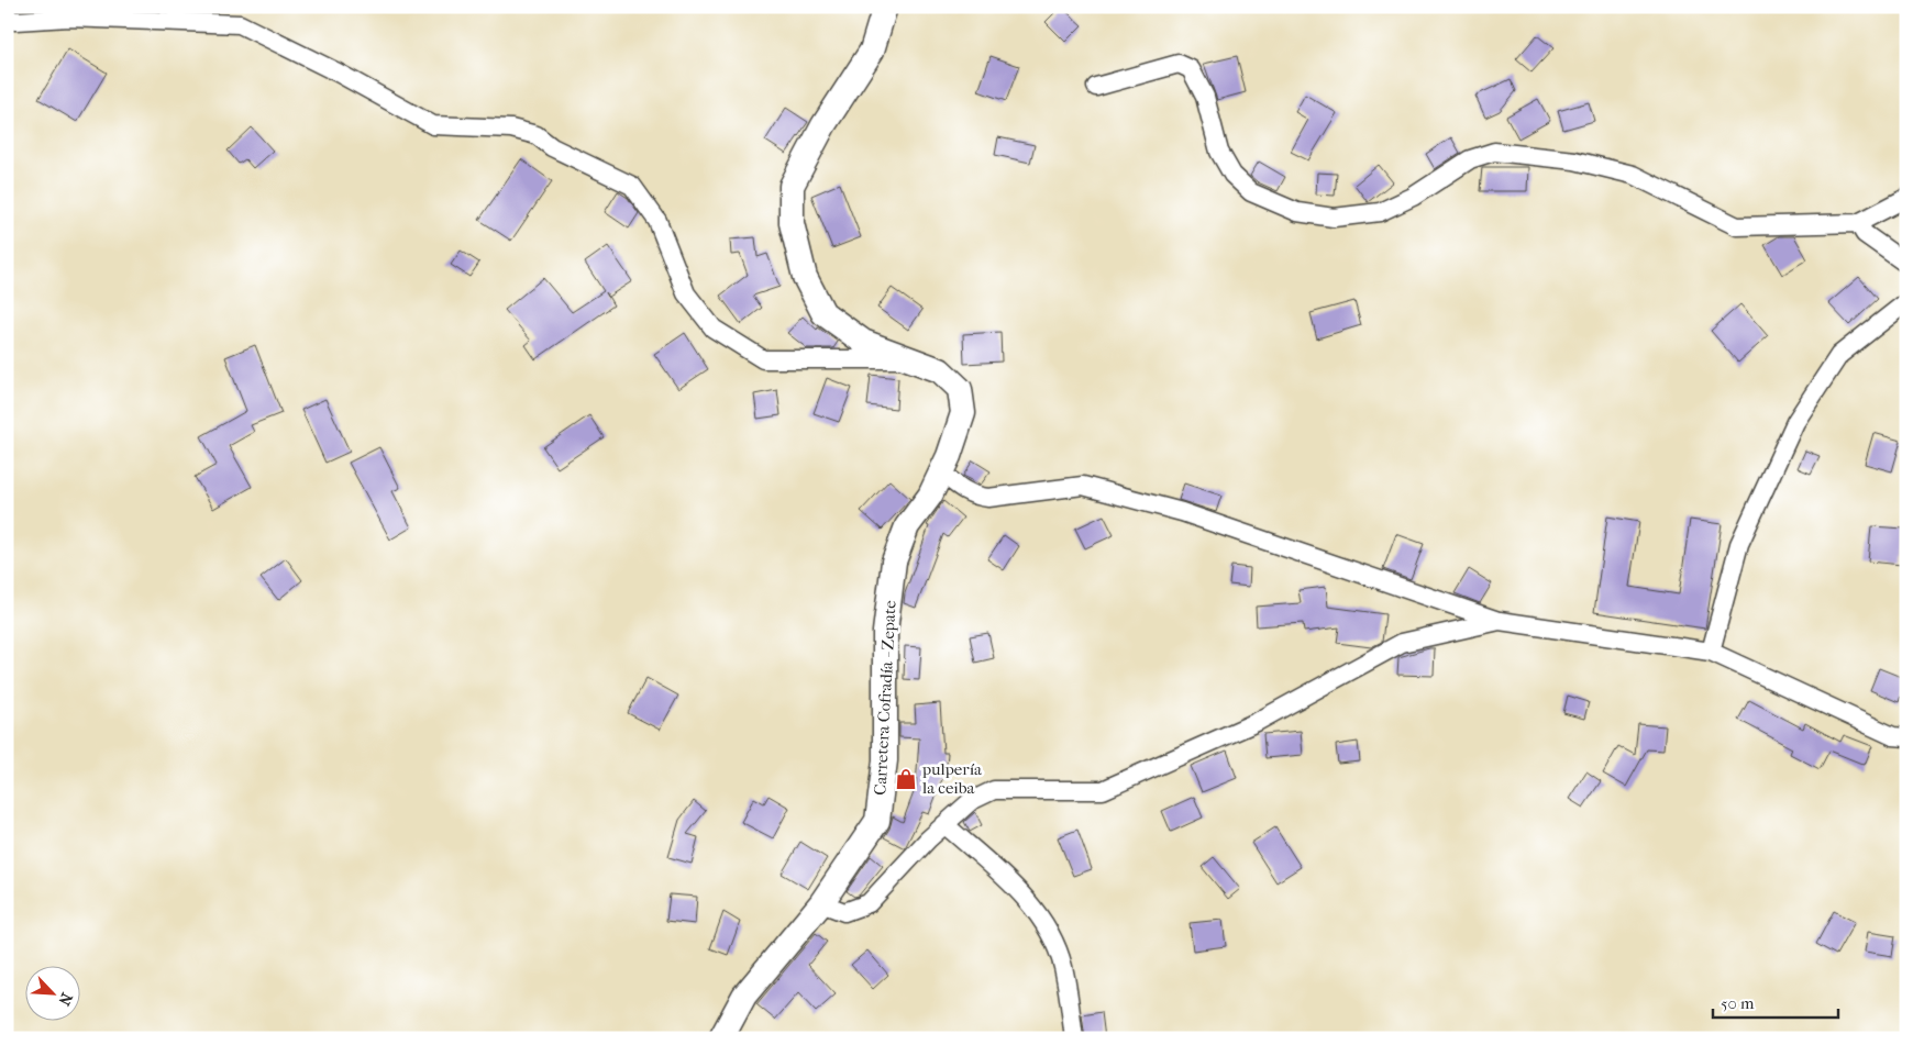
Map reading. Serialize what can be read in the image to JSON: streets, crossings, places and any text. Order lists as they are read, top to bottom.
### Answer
{
  "streets": {
    "street": ["Carretera Cofradía - Zepate"]
  },
  "places": {
    "shop": ["pulpería la ceiba"]
  },
  "scale_bar": "50 m",
  "north": "bottom right"
}
